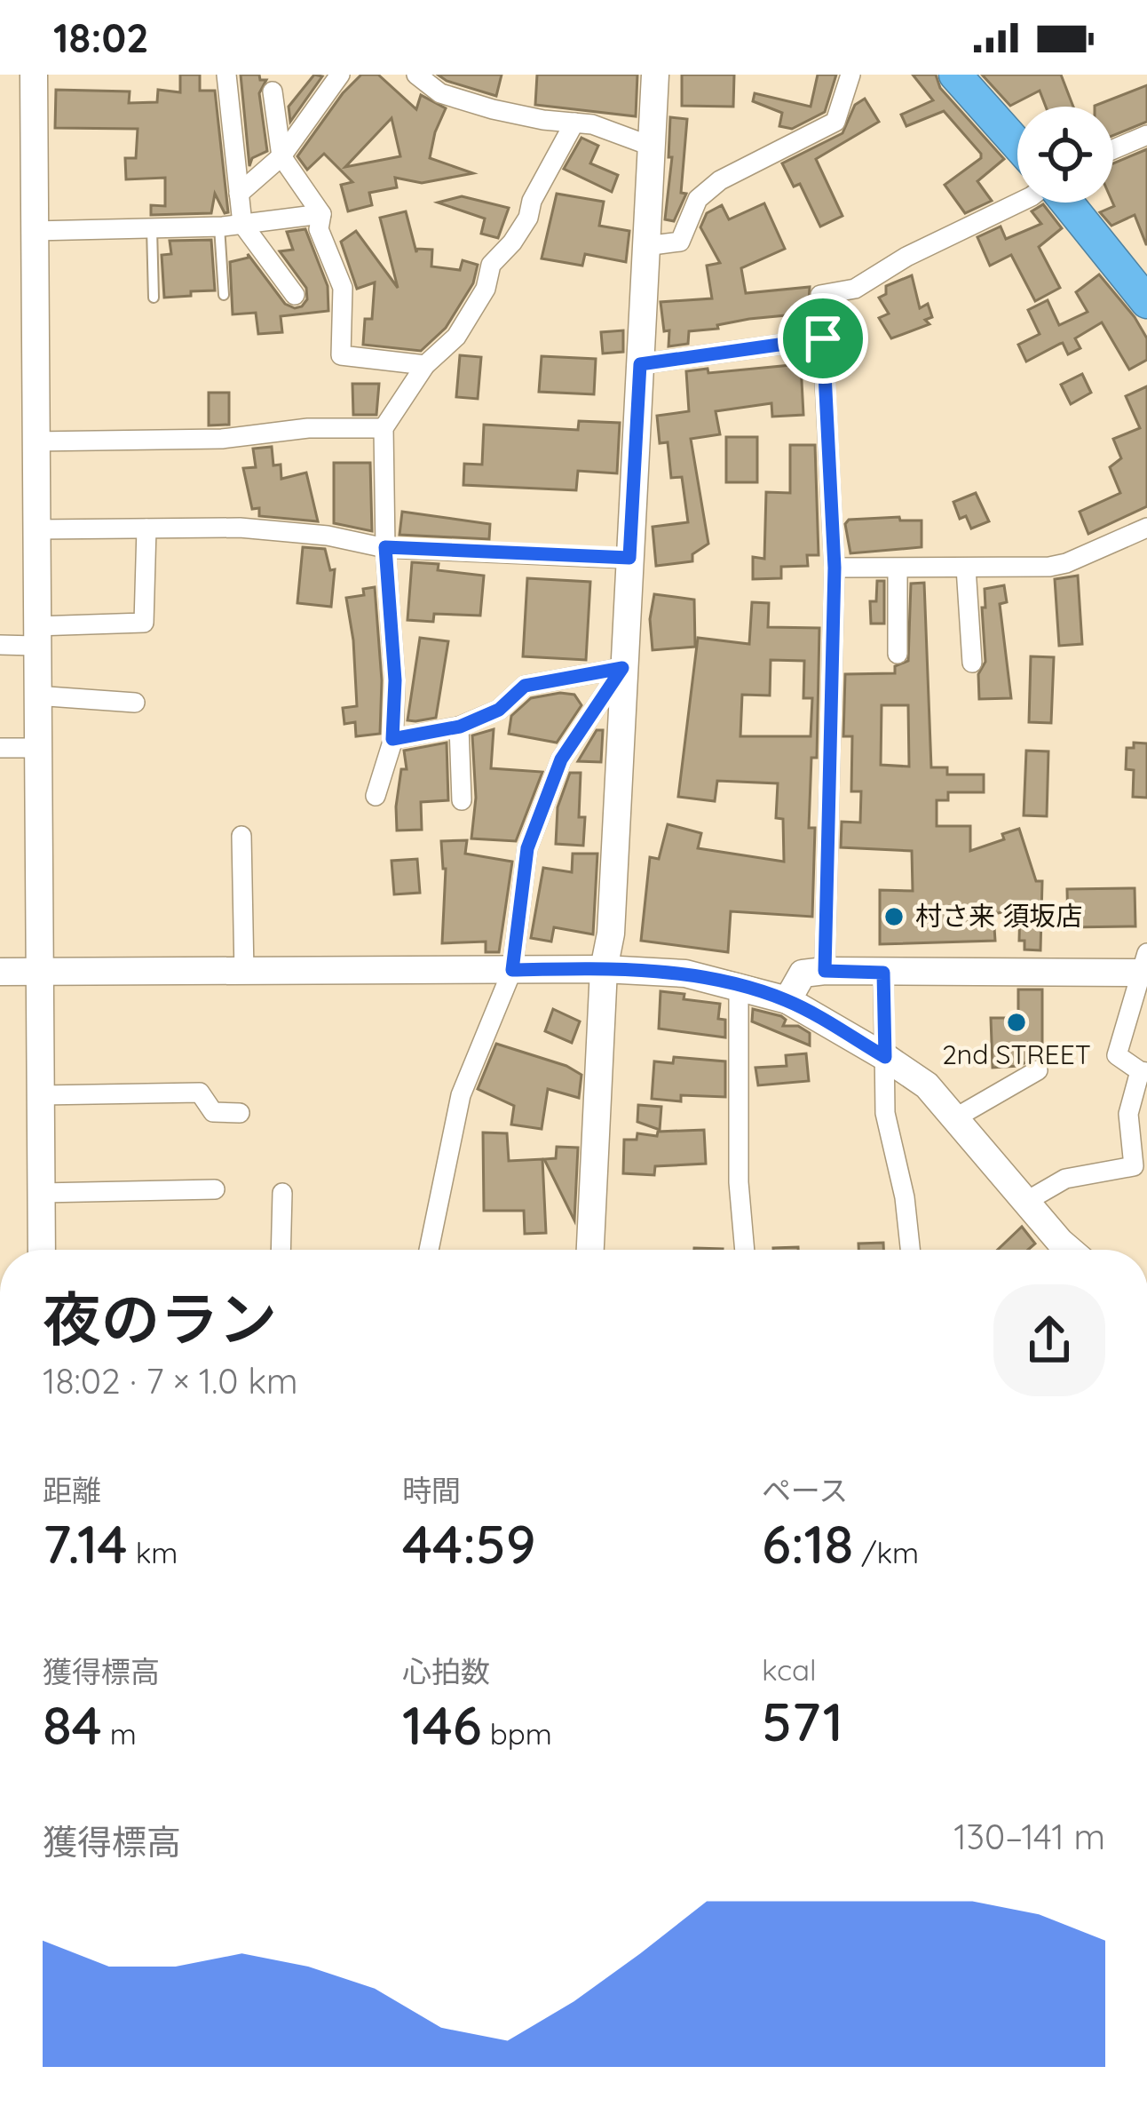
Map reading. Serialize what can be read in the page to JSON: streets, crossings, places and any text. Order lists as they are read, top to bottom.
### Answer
{
  "places": ["村さ来 須坂店", "2nd STREET"],
  "page": {
    "status": "18:02",
    "heading": ["夜のラン", "18:02 · 7 × 1.0 km"],
    "stats": [
      ["距離", "7.14 km"],
      ["時間", "44:59"],
      ["ペース", "6:18 /km"],
      ["獲得標高", "84 m"],
      ["心拍数", "146 bpm"],
      ["kcal", "571"]
    ],
    "chart": ["獲得標高", "130–141 m"]
  }
}
